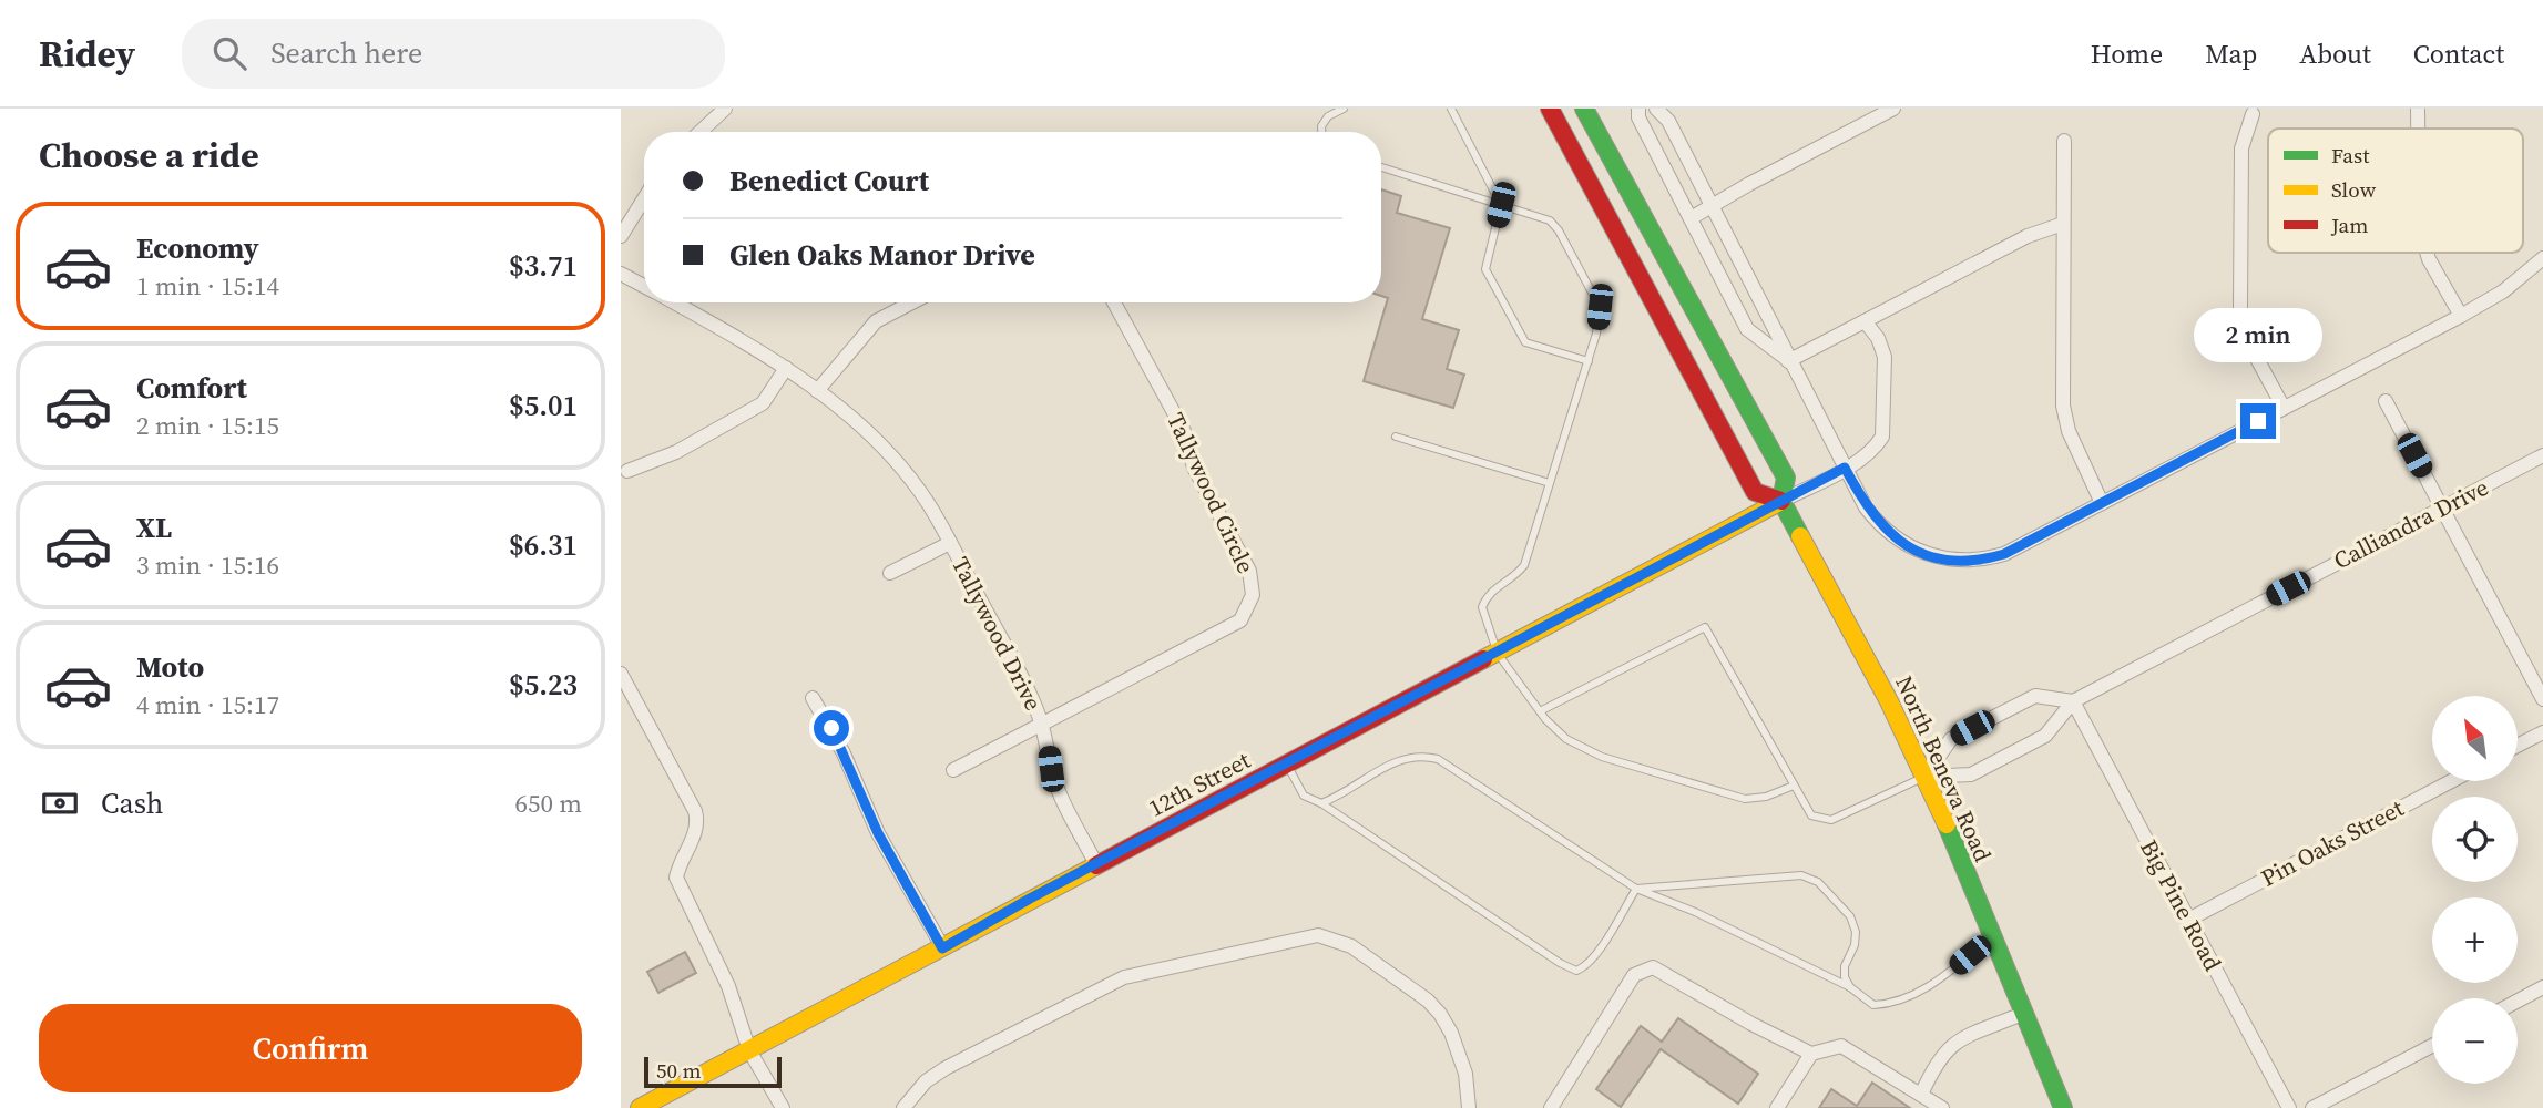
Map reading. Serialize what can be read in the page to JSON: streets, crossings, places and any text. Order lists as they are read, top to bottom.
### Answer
{
  "streets": {
    "main road": ["North Beneva Road", "12th Street"],
    "street": [
      "Tallywood Circle",
      "Calliandra Drive",
      "Tallywood Drive",
      "Pin Oaks Street",
      "Big Pine Road"
    ]
  },
  "crossings": [
    ["Tallywood Circle", "Tallywood Drive"],
    ["Calliandra Drive", "North Beneva Road"],
    ["Calliandra Drive", "Big Pine Road"],
    ["Tallywood Drive", "12th Street"],
    ["North Beneva Road", "12th Street"],
    ["Pin Oaks Street", "Big Pine Road"]
  ],
  "legend": ["Fast", "Slow", "Jam"],
  "scale_bar": "50 m",
  "north": "top left",
  "page": {
    "header": "Ridey",
    "search": "Search here",
    "nav": [
      "Home",
      "Map",
      "About",
      "Contact"
    ],
    "heading": "Choose a ride",
    "banner": ["Benedict Court", "Glen Oaks Manor Drive"],
    "list": [
      {
        "name": "Economy",
        "note": "1 min · 15:14",
        "value": "$3.71"
      },
      {
        "name": "Comfort",
        "note": "2 min · 15:15",
        "value": "$5.01"
      },
      {
        "name": "XL",
        "note": "3 min · 15:16",
        "value": "$6.31"
      },
      {
        "name": "Moto",
        "note": "4 min · 15:17",
        "value": "$5.23"
      }
    ],
    "bubble": "2 min",
    "map_buttons": ["+", "−"],
    "pay": ["Cash", "650 m"],
    "buttons": "Confirm",
    "scale": "50 m"
  }
}
